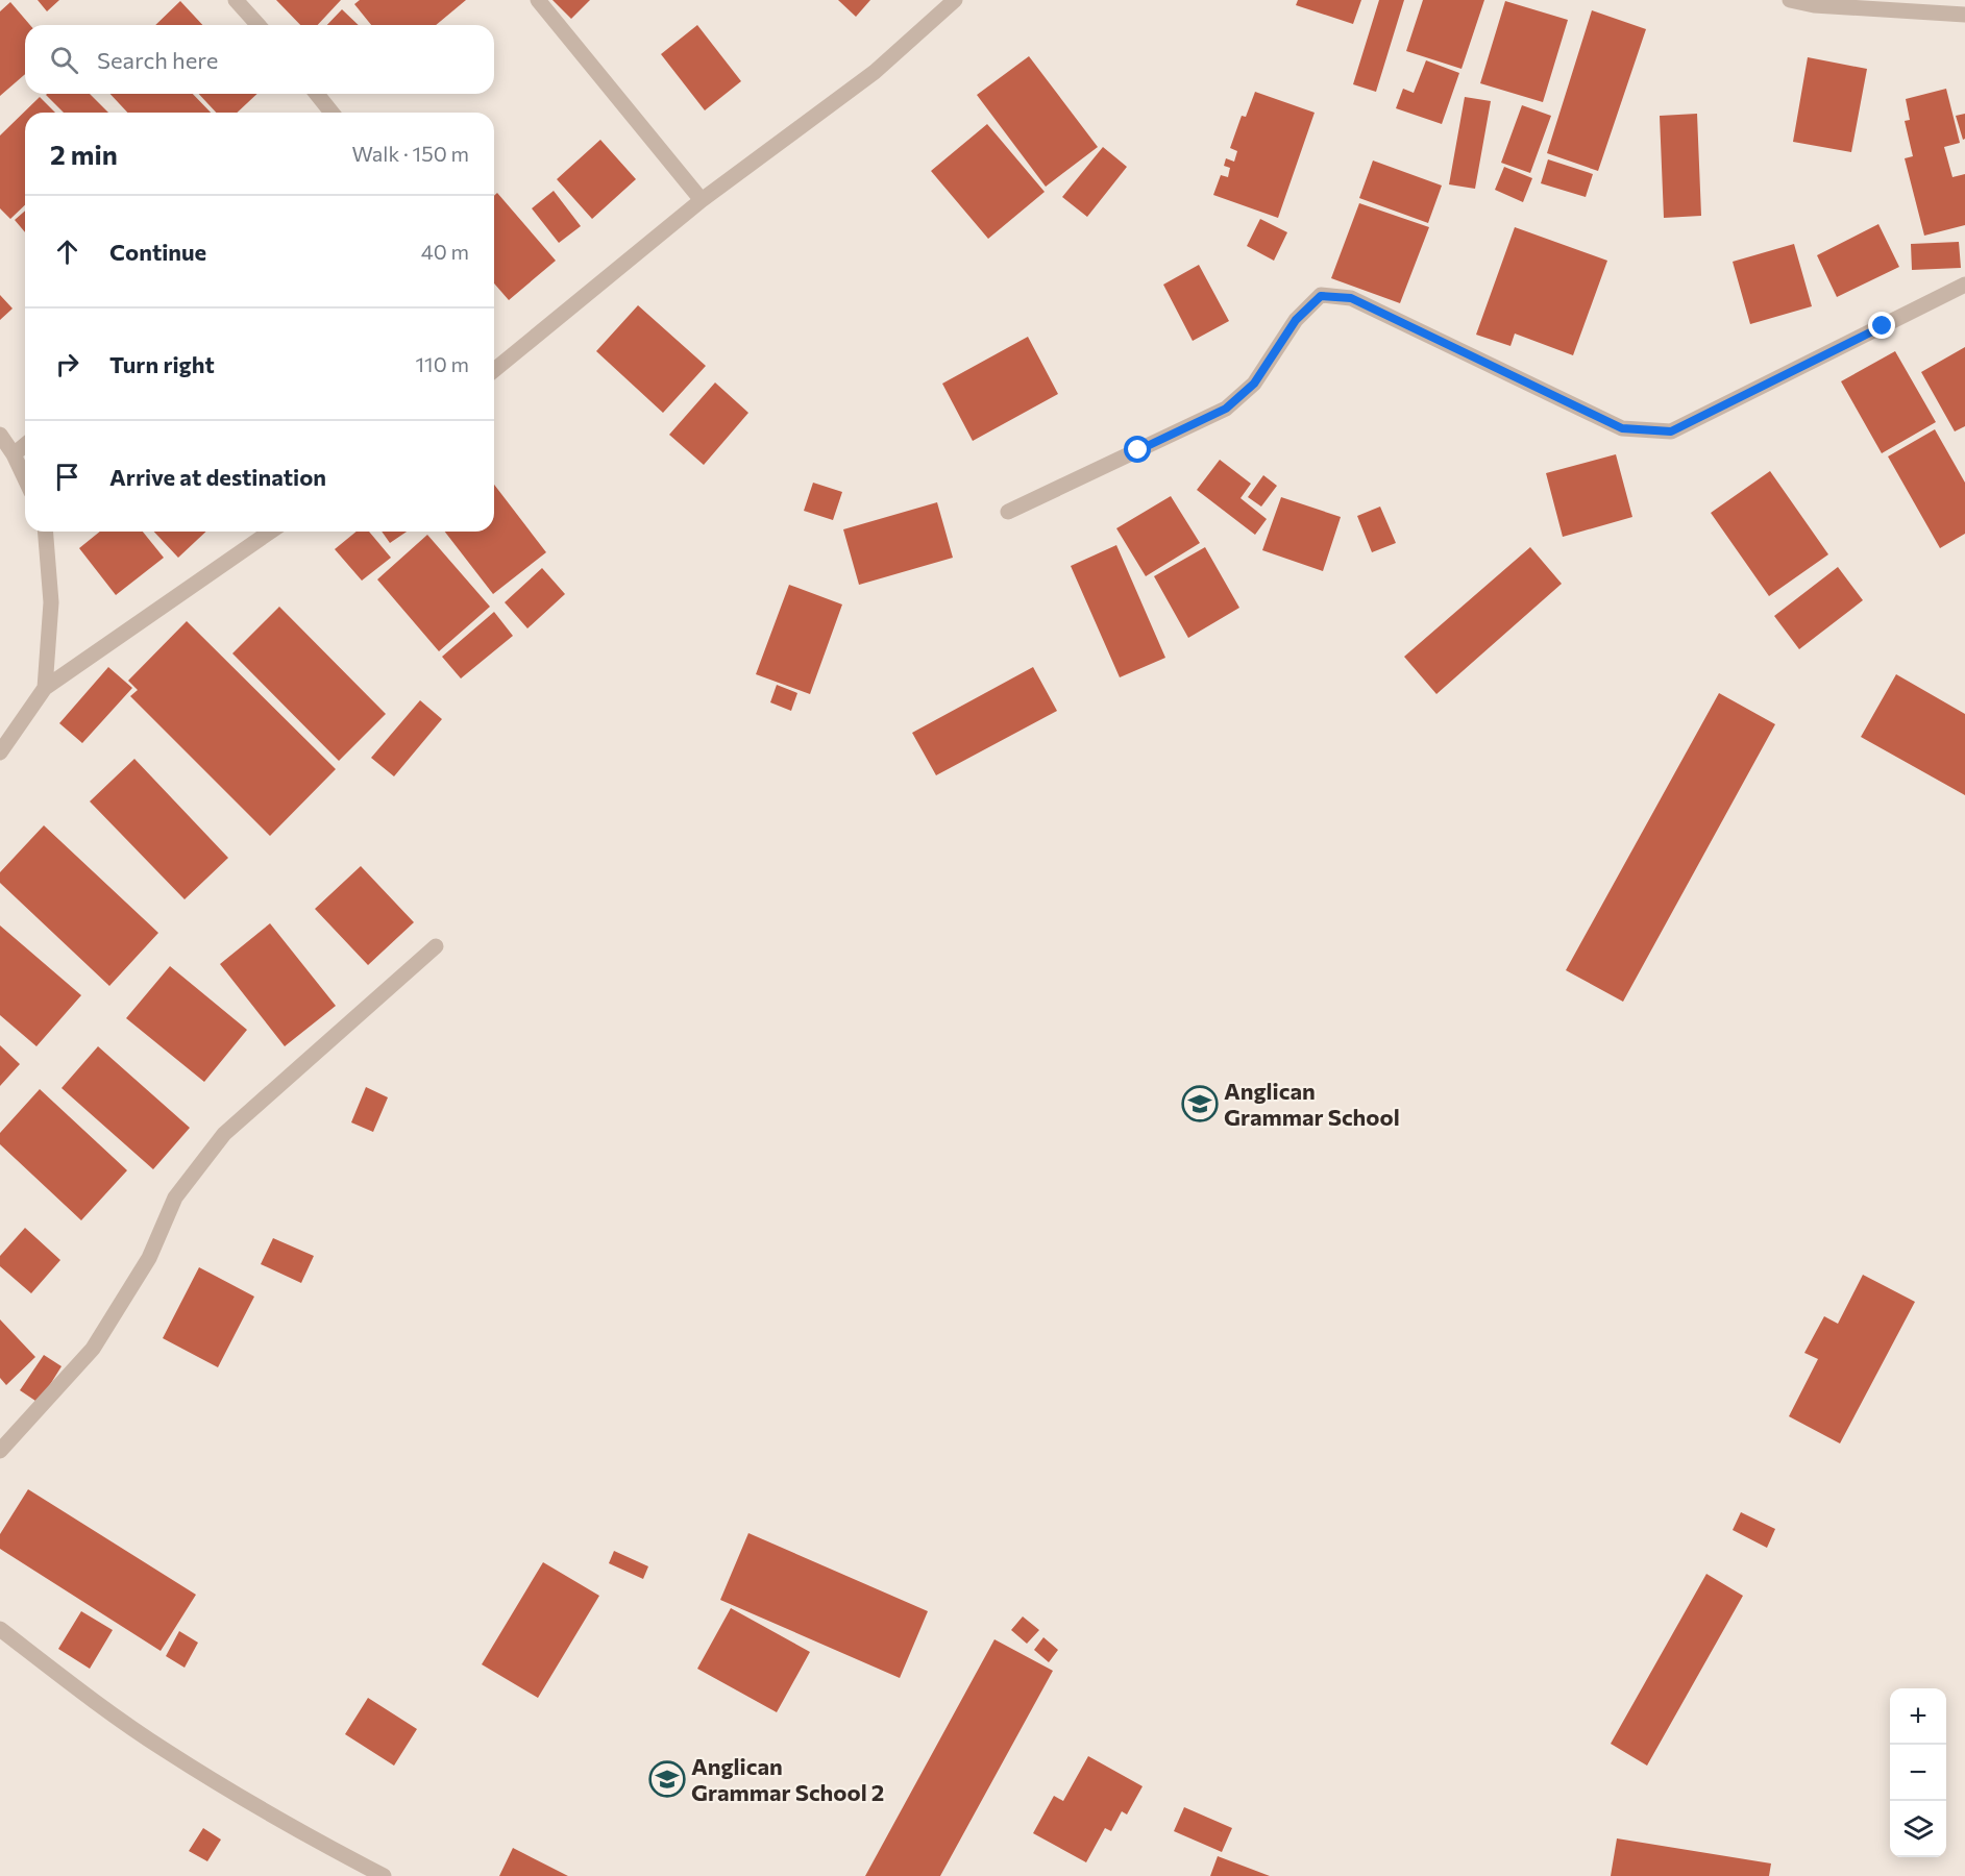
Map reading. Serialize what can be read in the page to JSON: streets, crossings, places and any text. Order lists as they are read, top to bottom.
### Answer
{
  "places": {
    "school or university": ["Anglican Grammar School", "Anglican Grammar School 2"]
  },
  "page": {
    "search": "Search here",
    "heading": ["2 min", "Walk · 150 m"],
    "list": [
      ["Continue", "40 m"],
      ["Turn right", "110 m"],
      "Arrive at destination"
    ],
    "map_buttons": ["+", "−"]
  }
}
